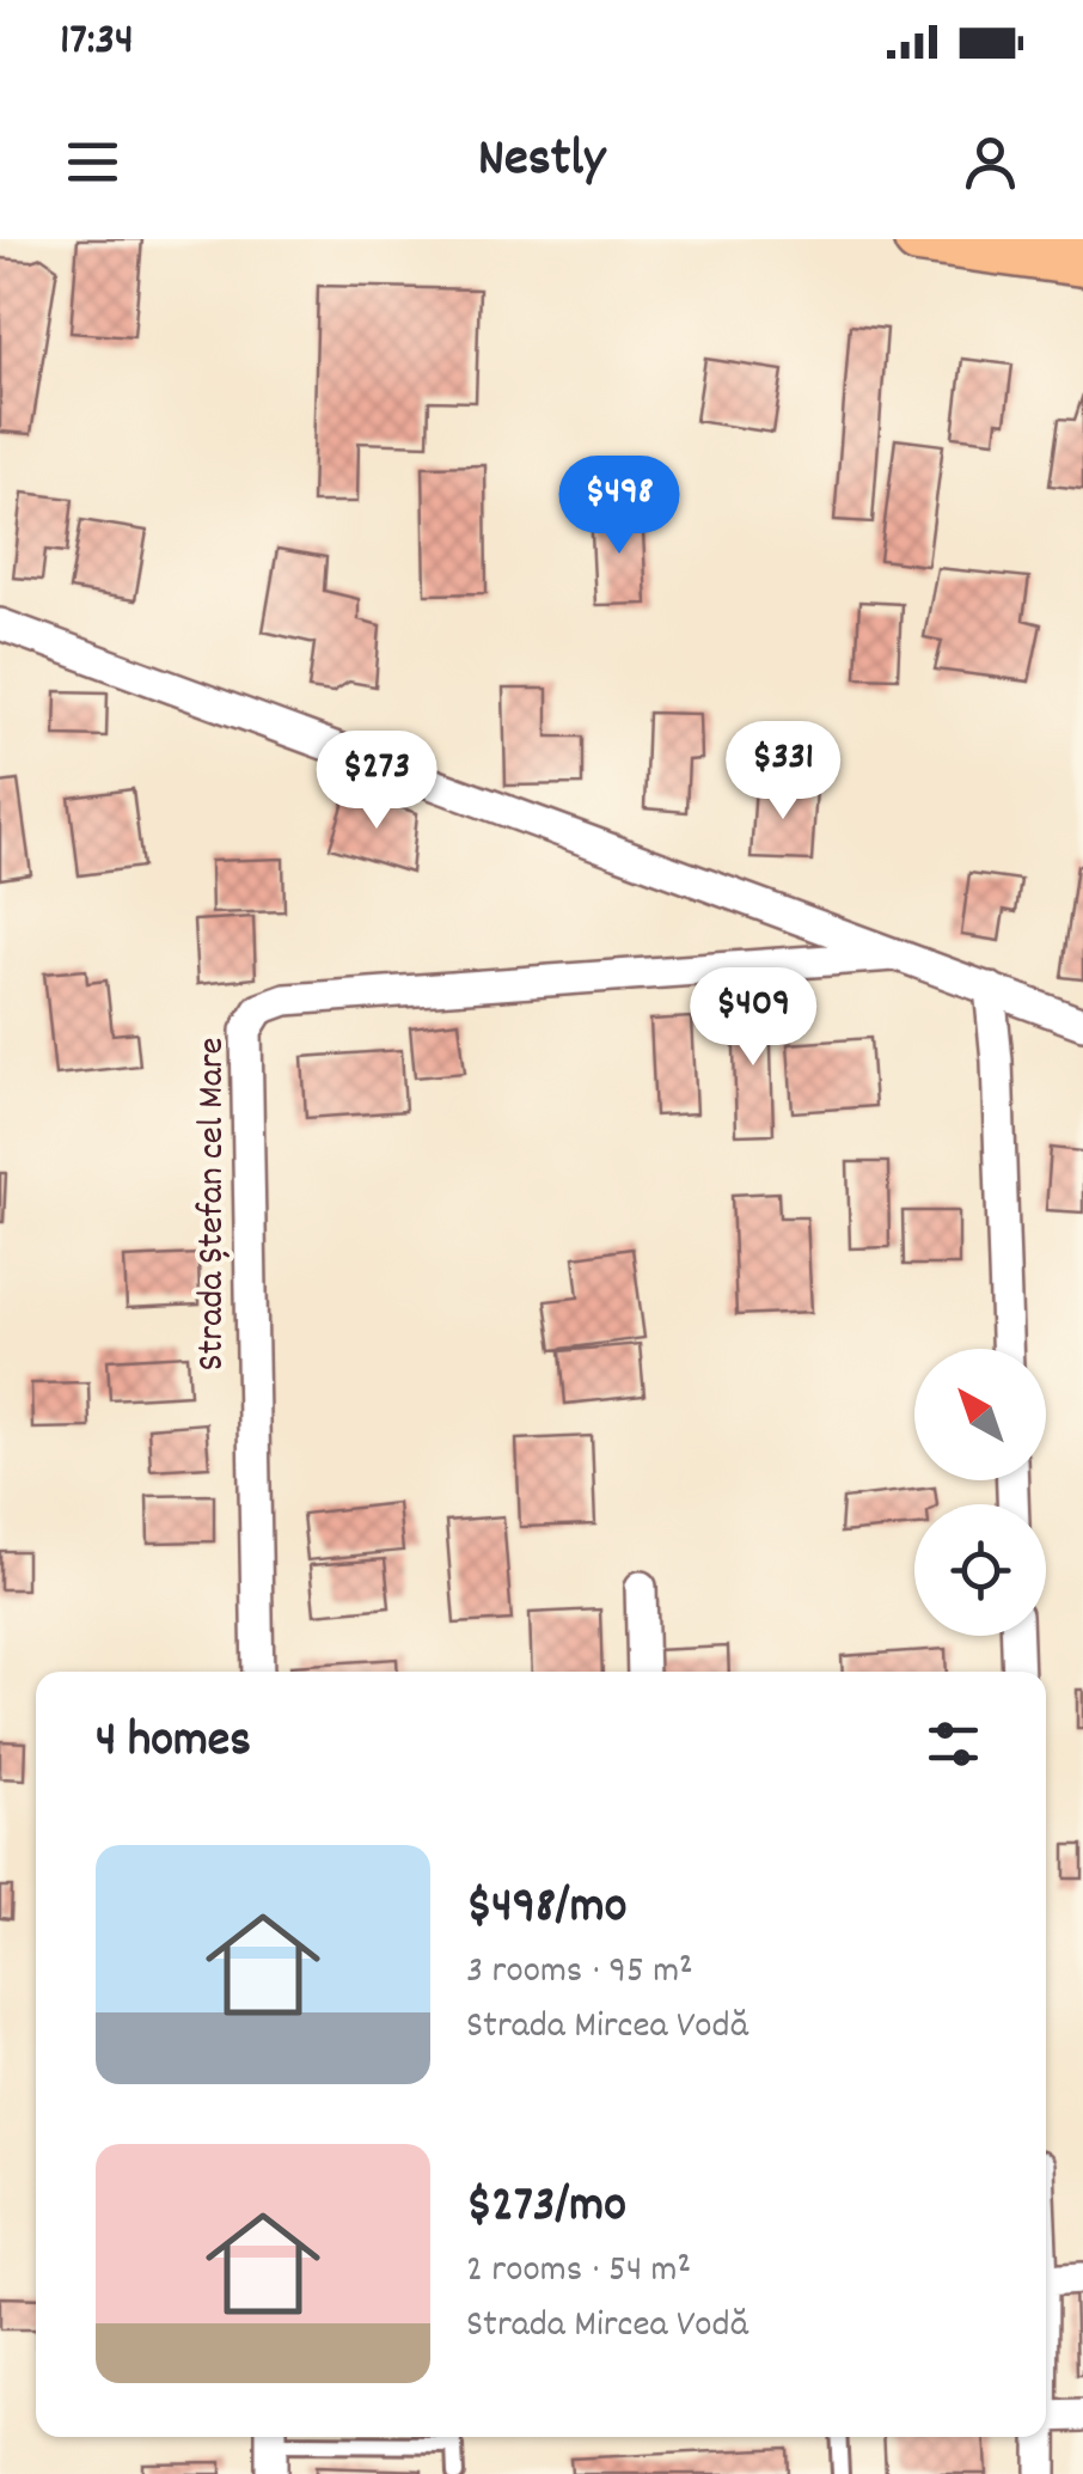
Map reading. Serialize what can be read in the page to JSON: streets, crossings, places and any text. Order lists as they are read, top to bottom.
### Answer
{
  "streets": {
    "street": ["Strada Ștefan cel Mare"]
  },
  "north": "top left",
  "page": {
    "status": "17:34",
    "header": "Nestly",
    "price": [
      "$498",
      "$331",
      "$273",
      "$409"
    ],
    "heading": "4 homes",
    "list": [
      {
        "name": "$498/mo",
        "note": "3 rooms · 95 m² · Strada Mircea Vodă"
      },
      {
        "name": "$273/mo",
        "note": "2 rooms · 54 m² · Strada Mircea Vodă"
      }
    ]
  }
}
